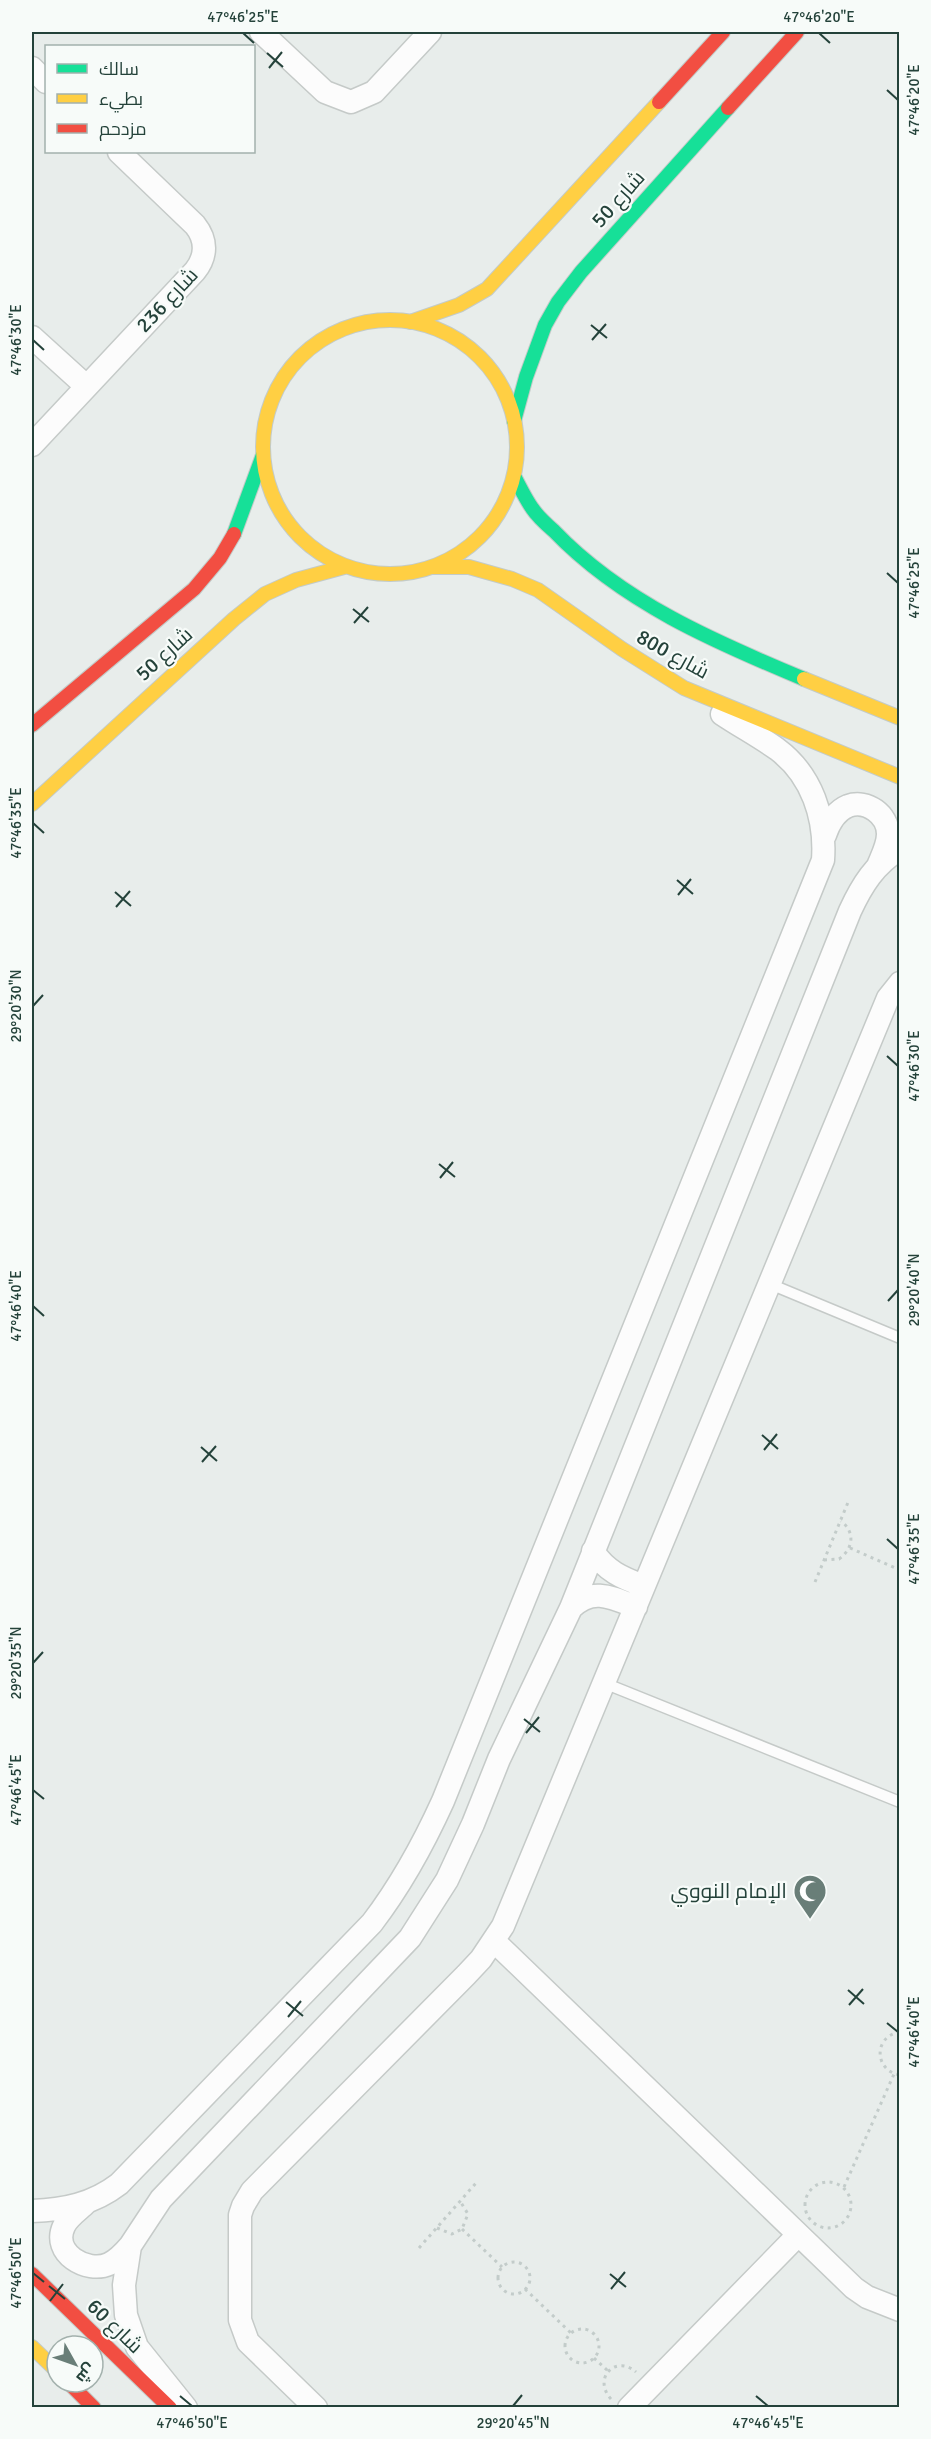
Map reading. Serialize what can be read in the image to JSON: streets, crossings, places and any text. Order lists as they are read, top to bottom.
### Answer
{
  "streets": {
    "main road": ["شارع 50", "شارع 800", "شارع 60"],
    "street": ["شارع 236"]
  },
  "places": {
    "mosque": ["الإمام النووي"]
  },
  "legend": ["سالك", "بطيء", "مزدحم"],
  "north": "bottom right",
  "coordinates": [
    "47°46'25\"E",
    "47°46'20\"E",
    "47°46'30\"E",
    "47°46'35\"E",
    "29°20'30\"N",
    "29°20'40\"N",
    "47°46'40\"E",
    "29°20'35\"N",
    "47°46'45\"E",
    "47°46'50\"E",
    "29°20'45\"N"
  ]
}
